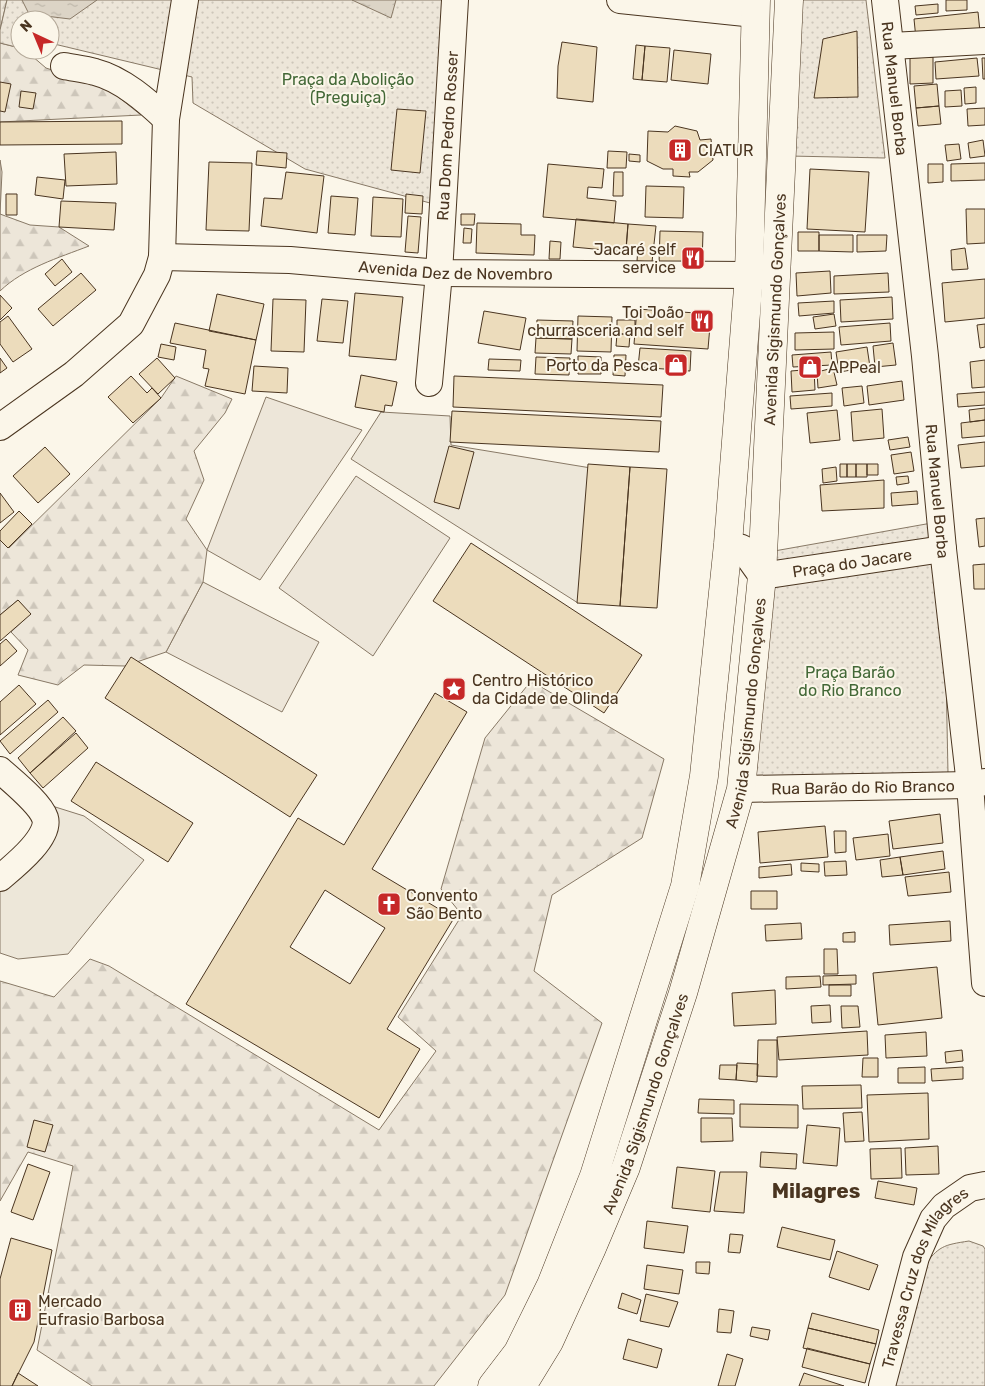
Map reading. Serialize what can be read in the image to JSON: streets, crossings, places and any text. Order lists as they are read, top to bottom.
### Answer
{
  "streets": {
    "main road": ["Avenida Sigismundo Gonçalves"],
    "street": [
      "Rua Manuel Borba",
      "Rua Dom Pedro Rosser",
      "Avenida Dez de Novembro",
      "Praça do Jacare",
      "Rua Barão do Rio Branco",
      "Travessa Cruz dos Milagres"
    ]
  },
  "crossings": [
    ["Rua Manuel Borba", "Praça do Jacare"],
    ["Rua Manuel Borba", "Rua Barão do Rio Branco"],
    ["Rua Dom Pedro Rosser", "Avenida Dez de Novembro"],
    ["Avenida Dez de Novembro", "Avenida Sigismundo Gonçalves"],
    ["Avenida Sigismundo Gonçalves", "Praça do Jacare"],
    ["Avenida Sigismundo Gonçalves", "Rua Barão do Rio Branco"]
  ],
  "districts": ["Milagres"],
  "parks": ["Praça da Abolição (Preguiça)", "Praça Barão do Rio Branco"],
  "places": {
    "building": ["CIATUR", "Mercado Eufrasio Barbosa"],
    "restaurant": ["Jacaré self service", "Toi João churrasceria and self"],
    "shop": ["Porto da Pesca", "APPeal"],
    "place": ["Centro Histórico da Cidade de Olinda"],
    "church": ["Convento São Bento"]
  },
  "north": "top left"
}
